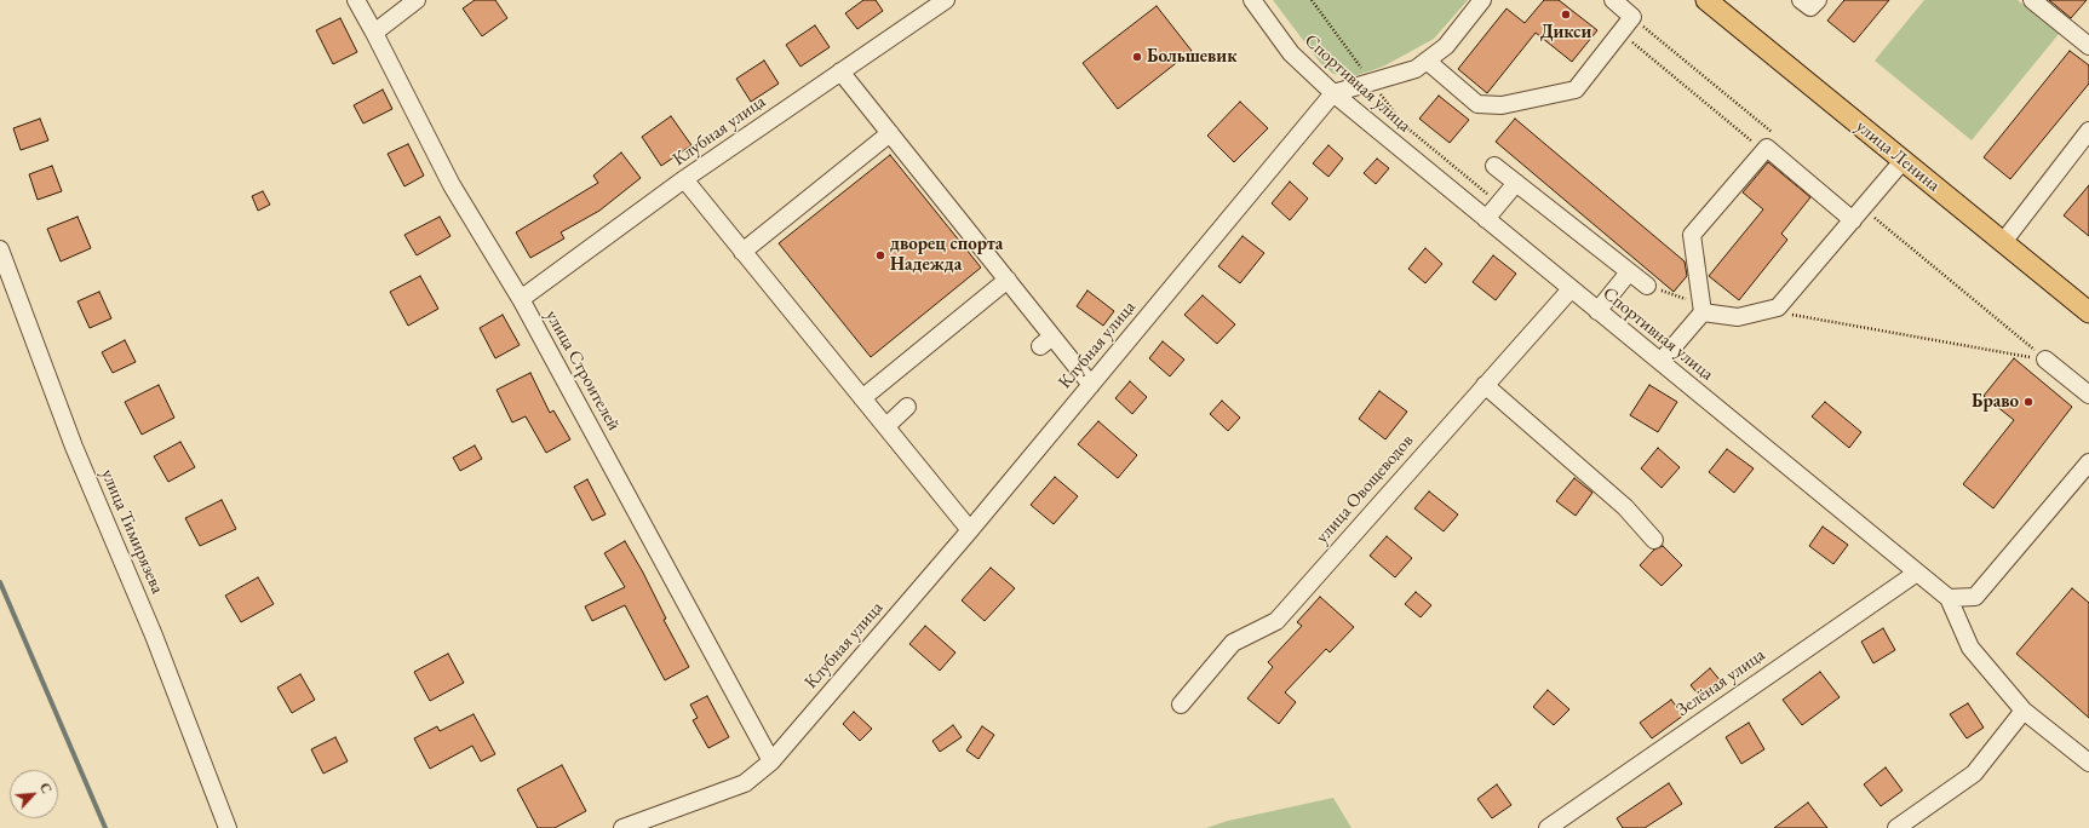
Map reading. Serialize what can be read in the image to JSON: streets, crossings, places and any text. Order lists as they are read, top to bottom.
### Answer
{
  "streets": {
    "main road": ["улица Ленина"],
    "street": [
      "Спортивная улица",
      "Клубная улица",
      "улица Строителей",
      "улица Овощеводов",
      "улица Тимирязева",
      "Зелёная улица"
    ]
  },
  "crossings": [
    ["Спортивная улица", "Клубная улица"],
    ["Спортивная улица", "улица Овощеводов"],
    ["Спортивная улица", "Зелёная улица"],
    ["Клубная улица", "улица Строителей"]
  ],
  "places": [
    "Дикси",
    "Большевик",
    "дворец спорта Надежда",
    "Браво"
  ],
  "north": "top right"
}
